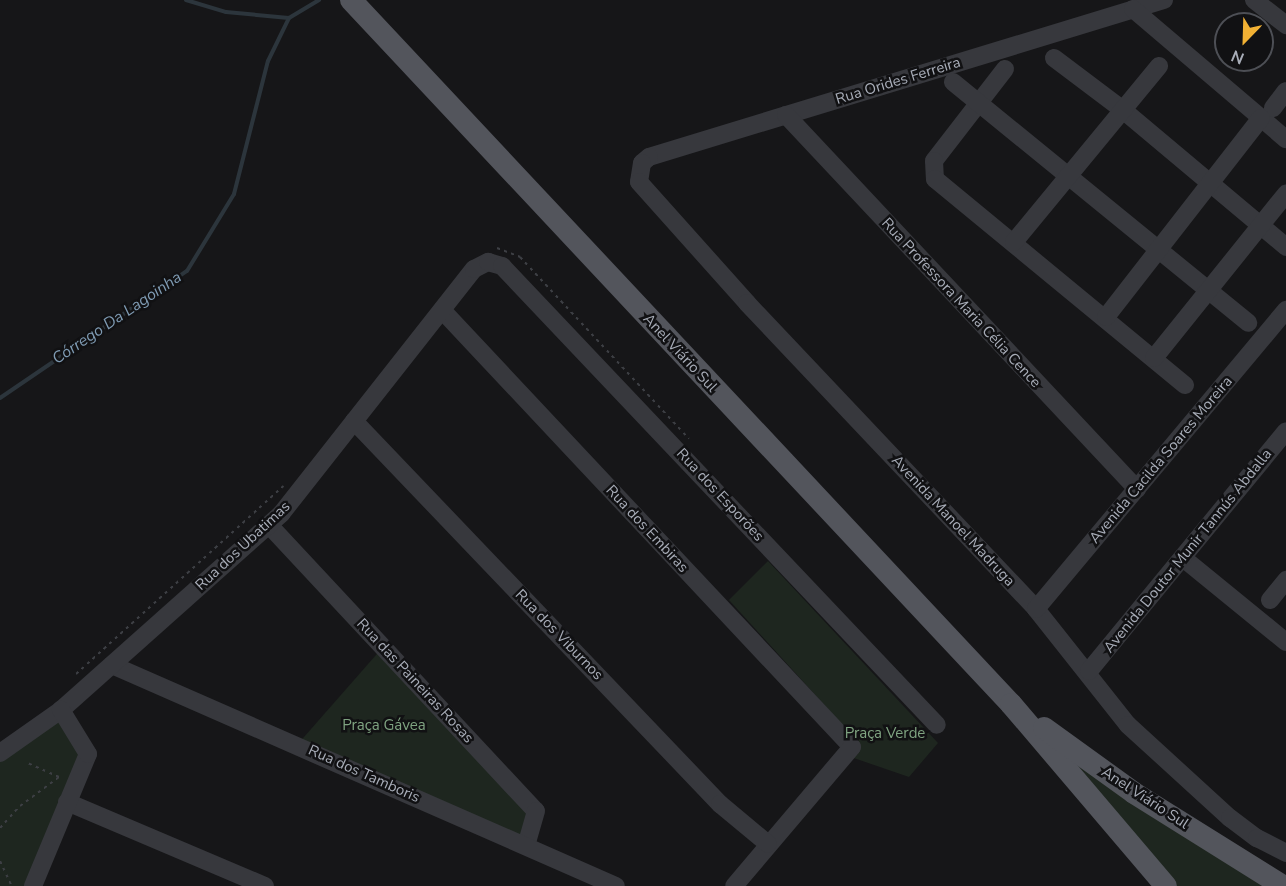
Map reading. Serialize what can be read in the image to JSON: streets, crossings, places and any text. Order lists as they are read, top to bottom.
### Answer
{
  "streets": {
    "main road": ["Anel Viário Sul"],
    "street": [
      "Rua Orides Ferreira",
      "Rua Professora Maria Célia Cence",
      "Avenida Cacilda Soares Moreira",
      "Rua dos Esporões",
      "Avenida Manoel Madruga",
      "Rua dos Embiras",
      "Rua dos Ubatimas",
      "Avenida Doutor Munir Tannús Abdalla",
      "Rua dos Viburnos",
      "Rua das Paineiras Rosas",
      "Rua dos Tamboris"
    ]
  },
  "crossings": [
    ["Rua Orides Ferreira", "Rua Professora Maria Célia Cence"],
    ["Rua Orides Ferreira", "Avenida Manoel Madruga"],
    ["Rua Professora Maria Célia Cence", "Avenida Cacilda Soares Moreira"],
    ["Avenida Cacilda Soares Moreira", "Avenida Manoel Madruga"],
    ["Rua dos Esporões", "Rua dos Ubatimas"],
    ["Avenida Manoel Madruga", "Avenida Doutor Munir Tannús Abdalla"],
    ["Rua dos Embiras", "Rua dos Ubatimas"],
    ["Rua dos Embiras", "Rua dos Viburnos"],
    ["Rua dos Ubatimas", "Rua dos Viburnos"],
    ["Rua dos Ubatimas", "Rua das Paineiras Rosas"],
    ["Rua dos Ubatimas", "Rua dos Tamboris"],
    ["Rua das Paineiras Rosas", "Rua dos Tamboris"]
  ],
  "water": ["Córrego Da Lagoinha"],
  "parks": ["Praça Gávea", "Praça Verde"],
  "north": "bottom left"
}
